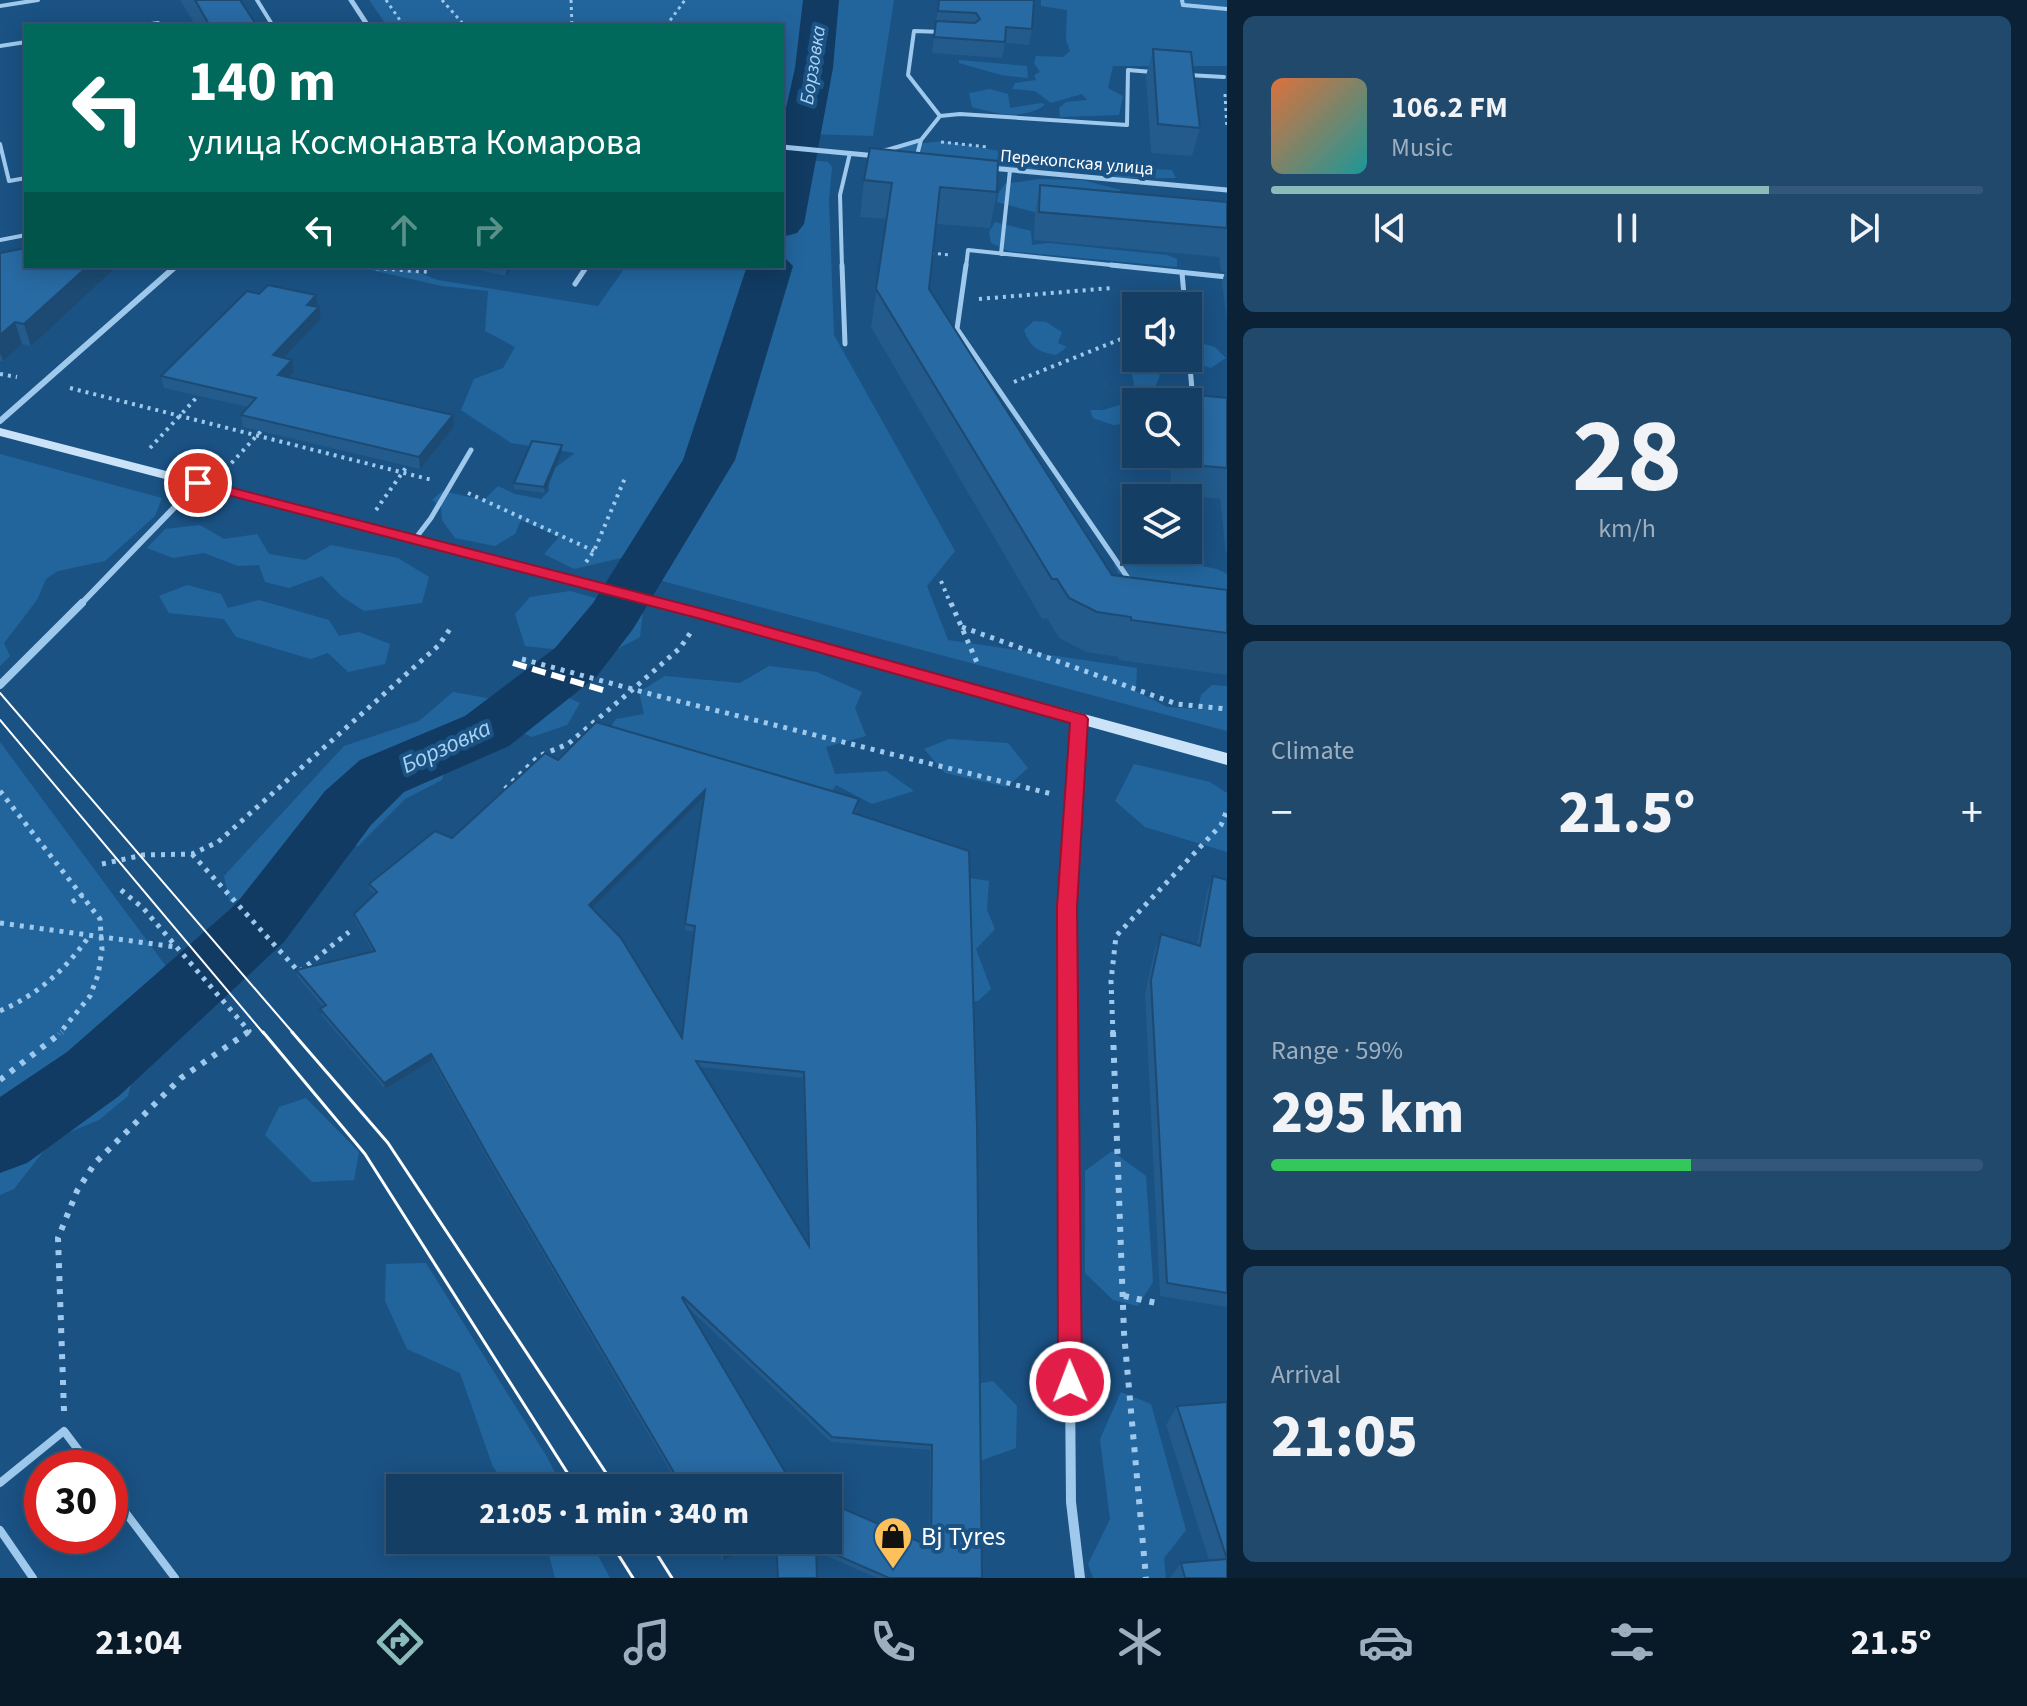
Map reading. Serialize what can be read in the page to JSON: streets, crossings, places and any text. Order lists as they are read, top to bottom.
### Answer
{
  "streets": {
    "street": ["Перекопская улица"]
  },
  "water": ["Борзовка"],
  "places": {
    "shop": ["Bj Tyres"]
  },
  "page": {
    "turn": ["140 m", "улица Космонавта Комарова"],
    "song": ["106.2 FM", "Music"],
    "tile": [
      ["28", "km/h"],
      "Climate",
      ["Range · 59%", "295 km"],
      ["Arrival", "21:05"]
    ],
    "heat": ["−", "21.5°", "+"],
    "limit": "30",
    "trip": "21:05 · 1 min · 340 m",
    "tabs": ["21:04", "21.5°"]
  }
}
